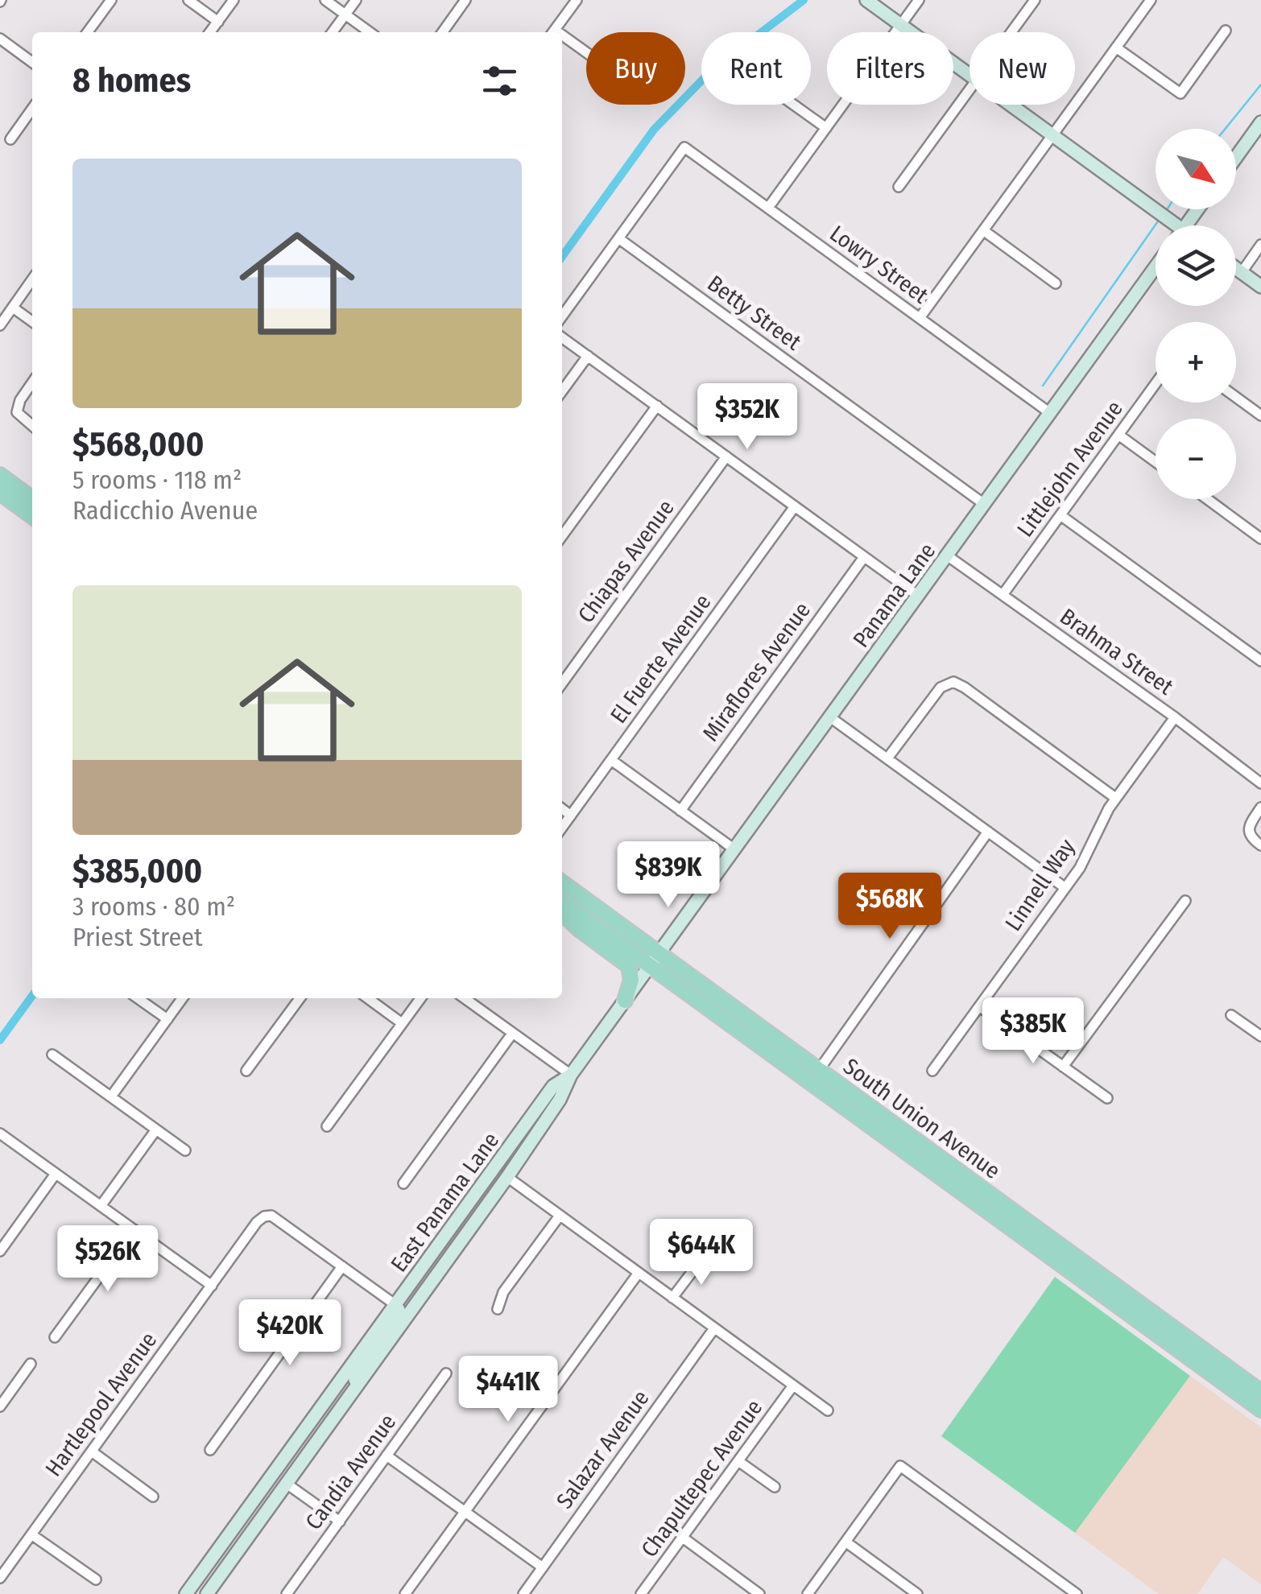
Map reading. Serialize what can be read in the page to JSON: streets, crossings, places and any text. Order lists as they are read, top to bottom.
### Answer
{
  "streets": {
    "main road": ["Panama Lane", "South Union Avenue", "East Panama Lane"],
    "street": [
      "Lowry Street",
      "Betty Street",
      "Littlejohn Avenue",
      "Chiapas Avenue",
      "Brahma Street",
      "El Fuerte Avenue",
      "Miraflores Avenue",
      "Linnell Way",
      "Hartlepool Avenue",
      "Salazar Avenue",
      "Candia Avenue",
      "Chapultepec Avenue"
    ]
  },
  "crossings": [
    ["Lowry Street", "Betty Street"],
    ["Lowry Street", "Panama Lane"],
    ["Betty Street", "Panama Lane"],
    ["Littlejohn Avenue", "Brahma Street"],
    ["Panama Lane", "Brahma Street"],
    ["Panama Lane", "South Union Avenue"],
    ["Panama Lane", "East Panama Lane"],
    ["Brahma Street", "Linnell Way"],
    ["South Union Avenue", "East Panama Lane"]
  ],
  "north": "bottom right",
  "page": {
    "chip": [
      "Buy",
      "Rent",
      "Filters",
      "New"
    ],
    "heading": "8 homes",
    "map_buttons": ["+", "−"],
    "list": [
      {
        "name": "$568,000",
        "note": "5 rooms · 118 m² · Radicchio Avenue"
      },
      {
        "name": "$385,000",
        "note": "3 rooms · 80 m² · Priest Street"
      }
    ],
    "price": [
      "$352K",
      "$839K",
      "$568K",
      "$385K",
      "$644K",
      "$526K",
      "$420K",
      "$441K"
    ]
  }
}
